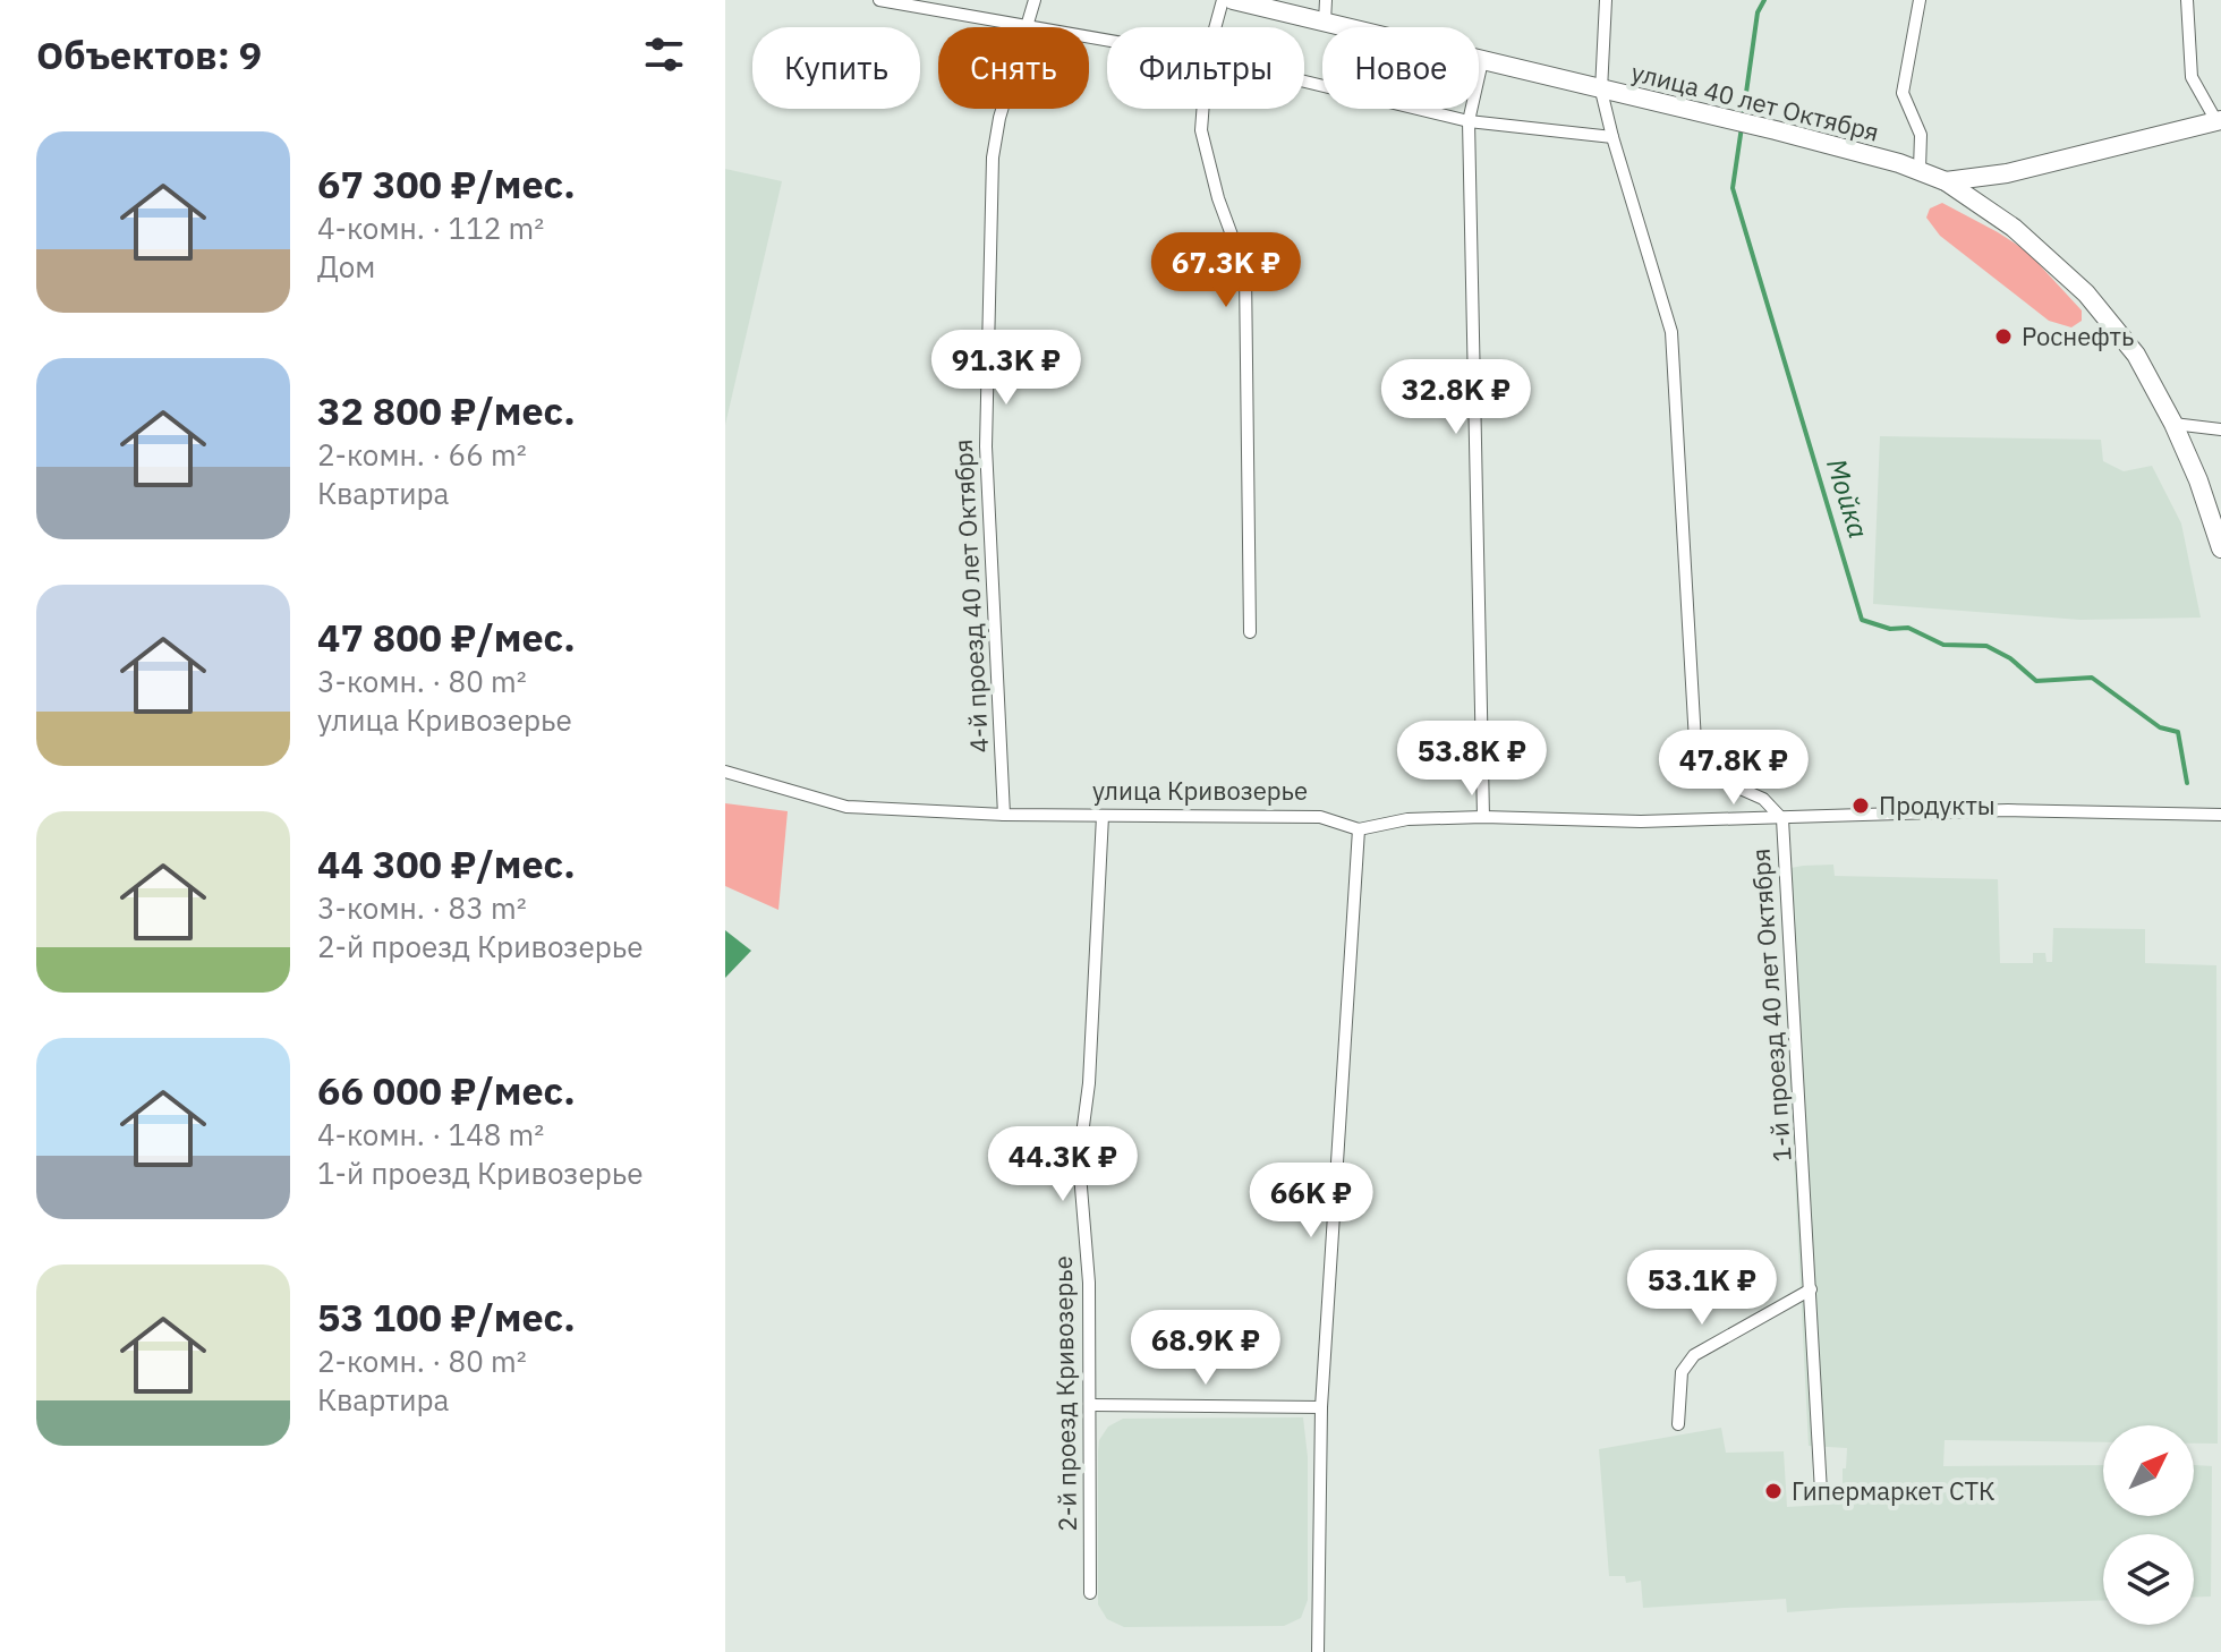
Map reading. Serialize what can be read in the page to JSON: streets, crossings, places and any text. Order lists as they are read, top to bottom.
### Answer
{
  "streets": {
    "main road": ["улица 40 лет Октября"],
    "street": [
      "4-й проезд 40 лет Октября",
      "улица Кривозерье",
      "1-й проезд 40 лет Октября",
      "2-й проезд Кривозерье"
    ]
  },
  "crossings": [
    ["4-й проезд 40 лет Октября", "улица Кривозерье"],
    ["улица Кривозерье", "1-й проезд 40 лет Октября"],
    ["улица Кривозерье", "2-й проезд Кривозерье"]
  ],
  "water": ["Мойка"],
  "places": ["Роснефть", "Продукты", "Гипермаркет СТК"],
  "north": "top right",
  "page": {
    "heading": "Объектов: 9",
    "chip": [
      "Купить",
      "Снять",
      "Фильтры",
      "Новое"
    ],
    "list": [
      {
        "name": "67 300 ₽/мес.",
        "note": "4-комн. · 112 m² · Дом"
      },
      {
        "name": "32 800 ₽/мес.",
        "note": "2-комн. · 66 m² · Квартира"
      },
      {
        "name": "47 800 ₽/мес.",
        "note": "3-комн. · 80 m² · улица Кривозерье"
      },
      {
        "name": "44 300 ₽/мес.",
        "note": "3-комн. · 83 m² · 2-й проезд Кривозерье"
      },
      {
        "name": "66 000 ₽/мес.",
        "note": "4-комн. · 148 m² · 1-й проезд Кривозерье"
      },
      {
        "name": "53 100 ₽/мес.",
        "note": "2-комн. · 80 m² · Квартира"
      }
    ],
    "price": [
      "67.3K ₽",
      "91.3K ₽",
      "32.8K ₽",
      "53.8K ₽",
      "47.8K ₽",
      "44.3K ₽",
      "66K ₽",
      "53.1K ₽",
      "68.9K ₽"
    ]
  }
}
